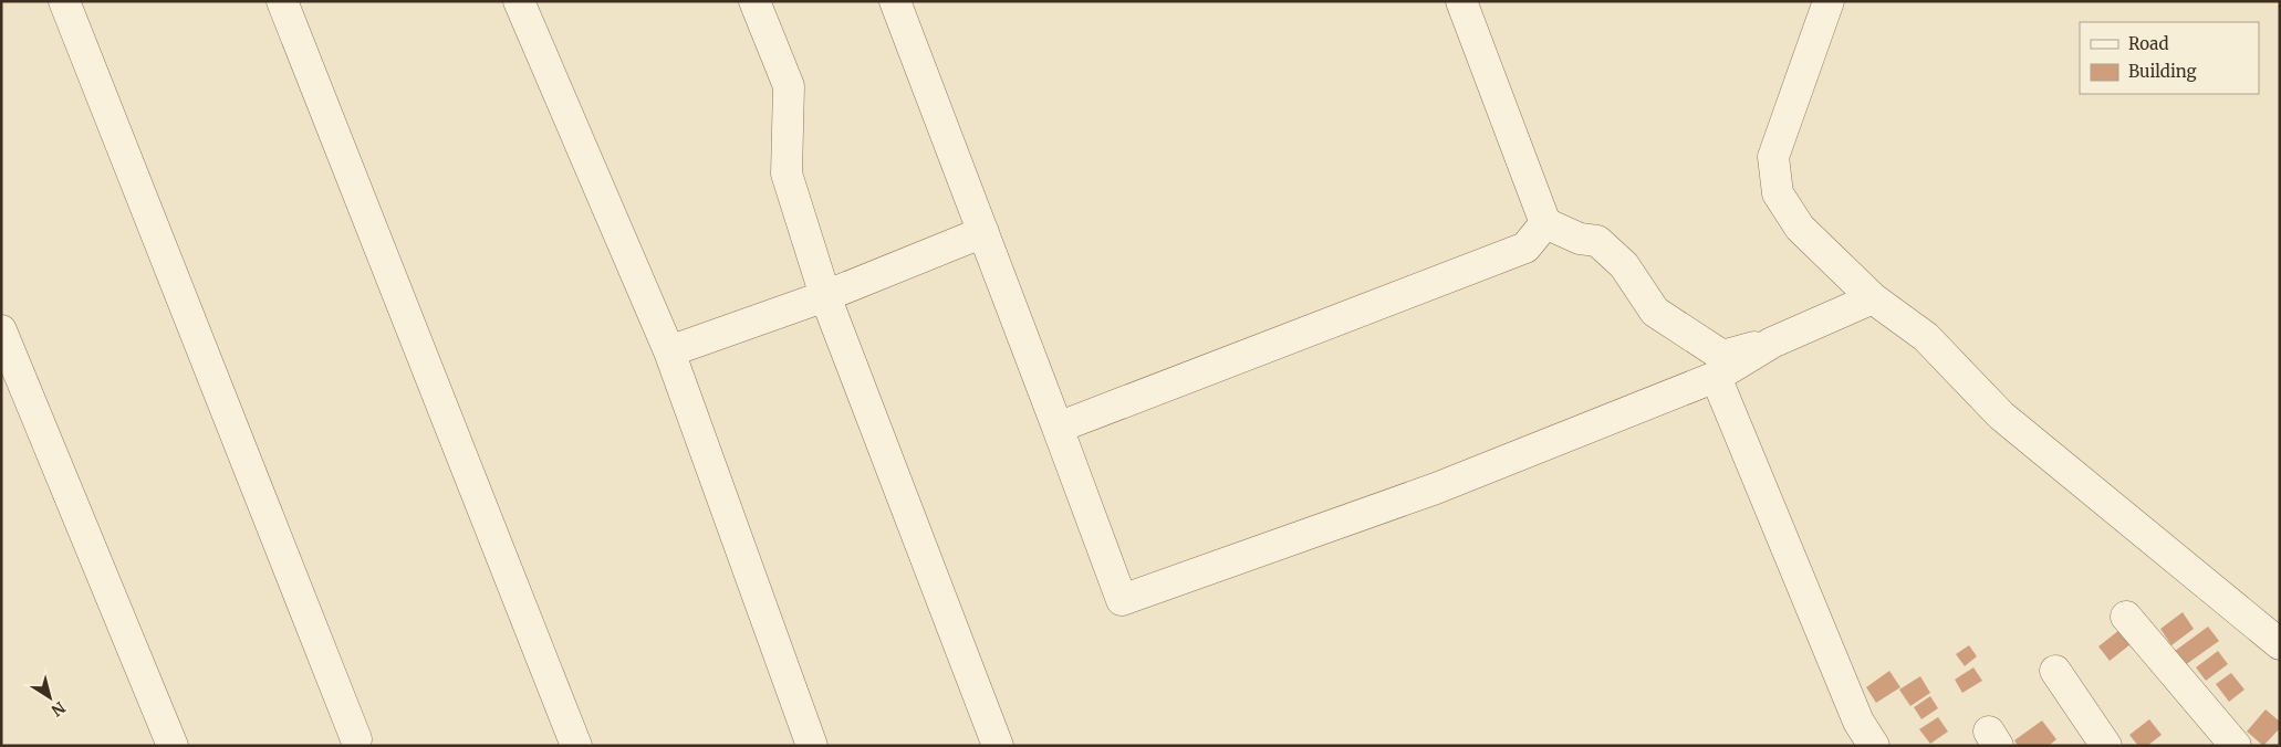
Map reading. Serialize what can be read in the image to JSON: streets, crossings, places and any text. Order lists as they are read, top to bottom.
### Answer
{
  "legend": ["Road", "Building"],
  "north": "bottom right"
}
